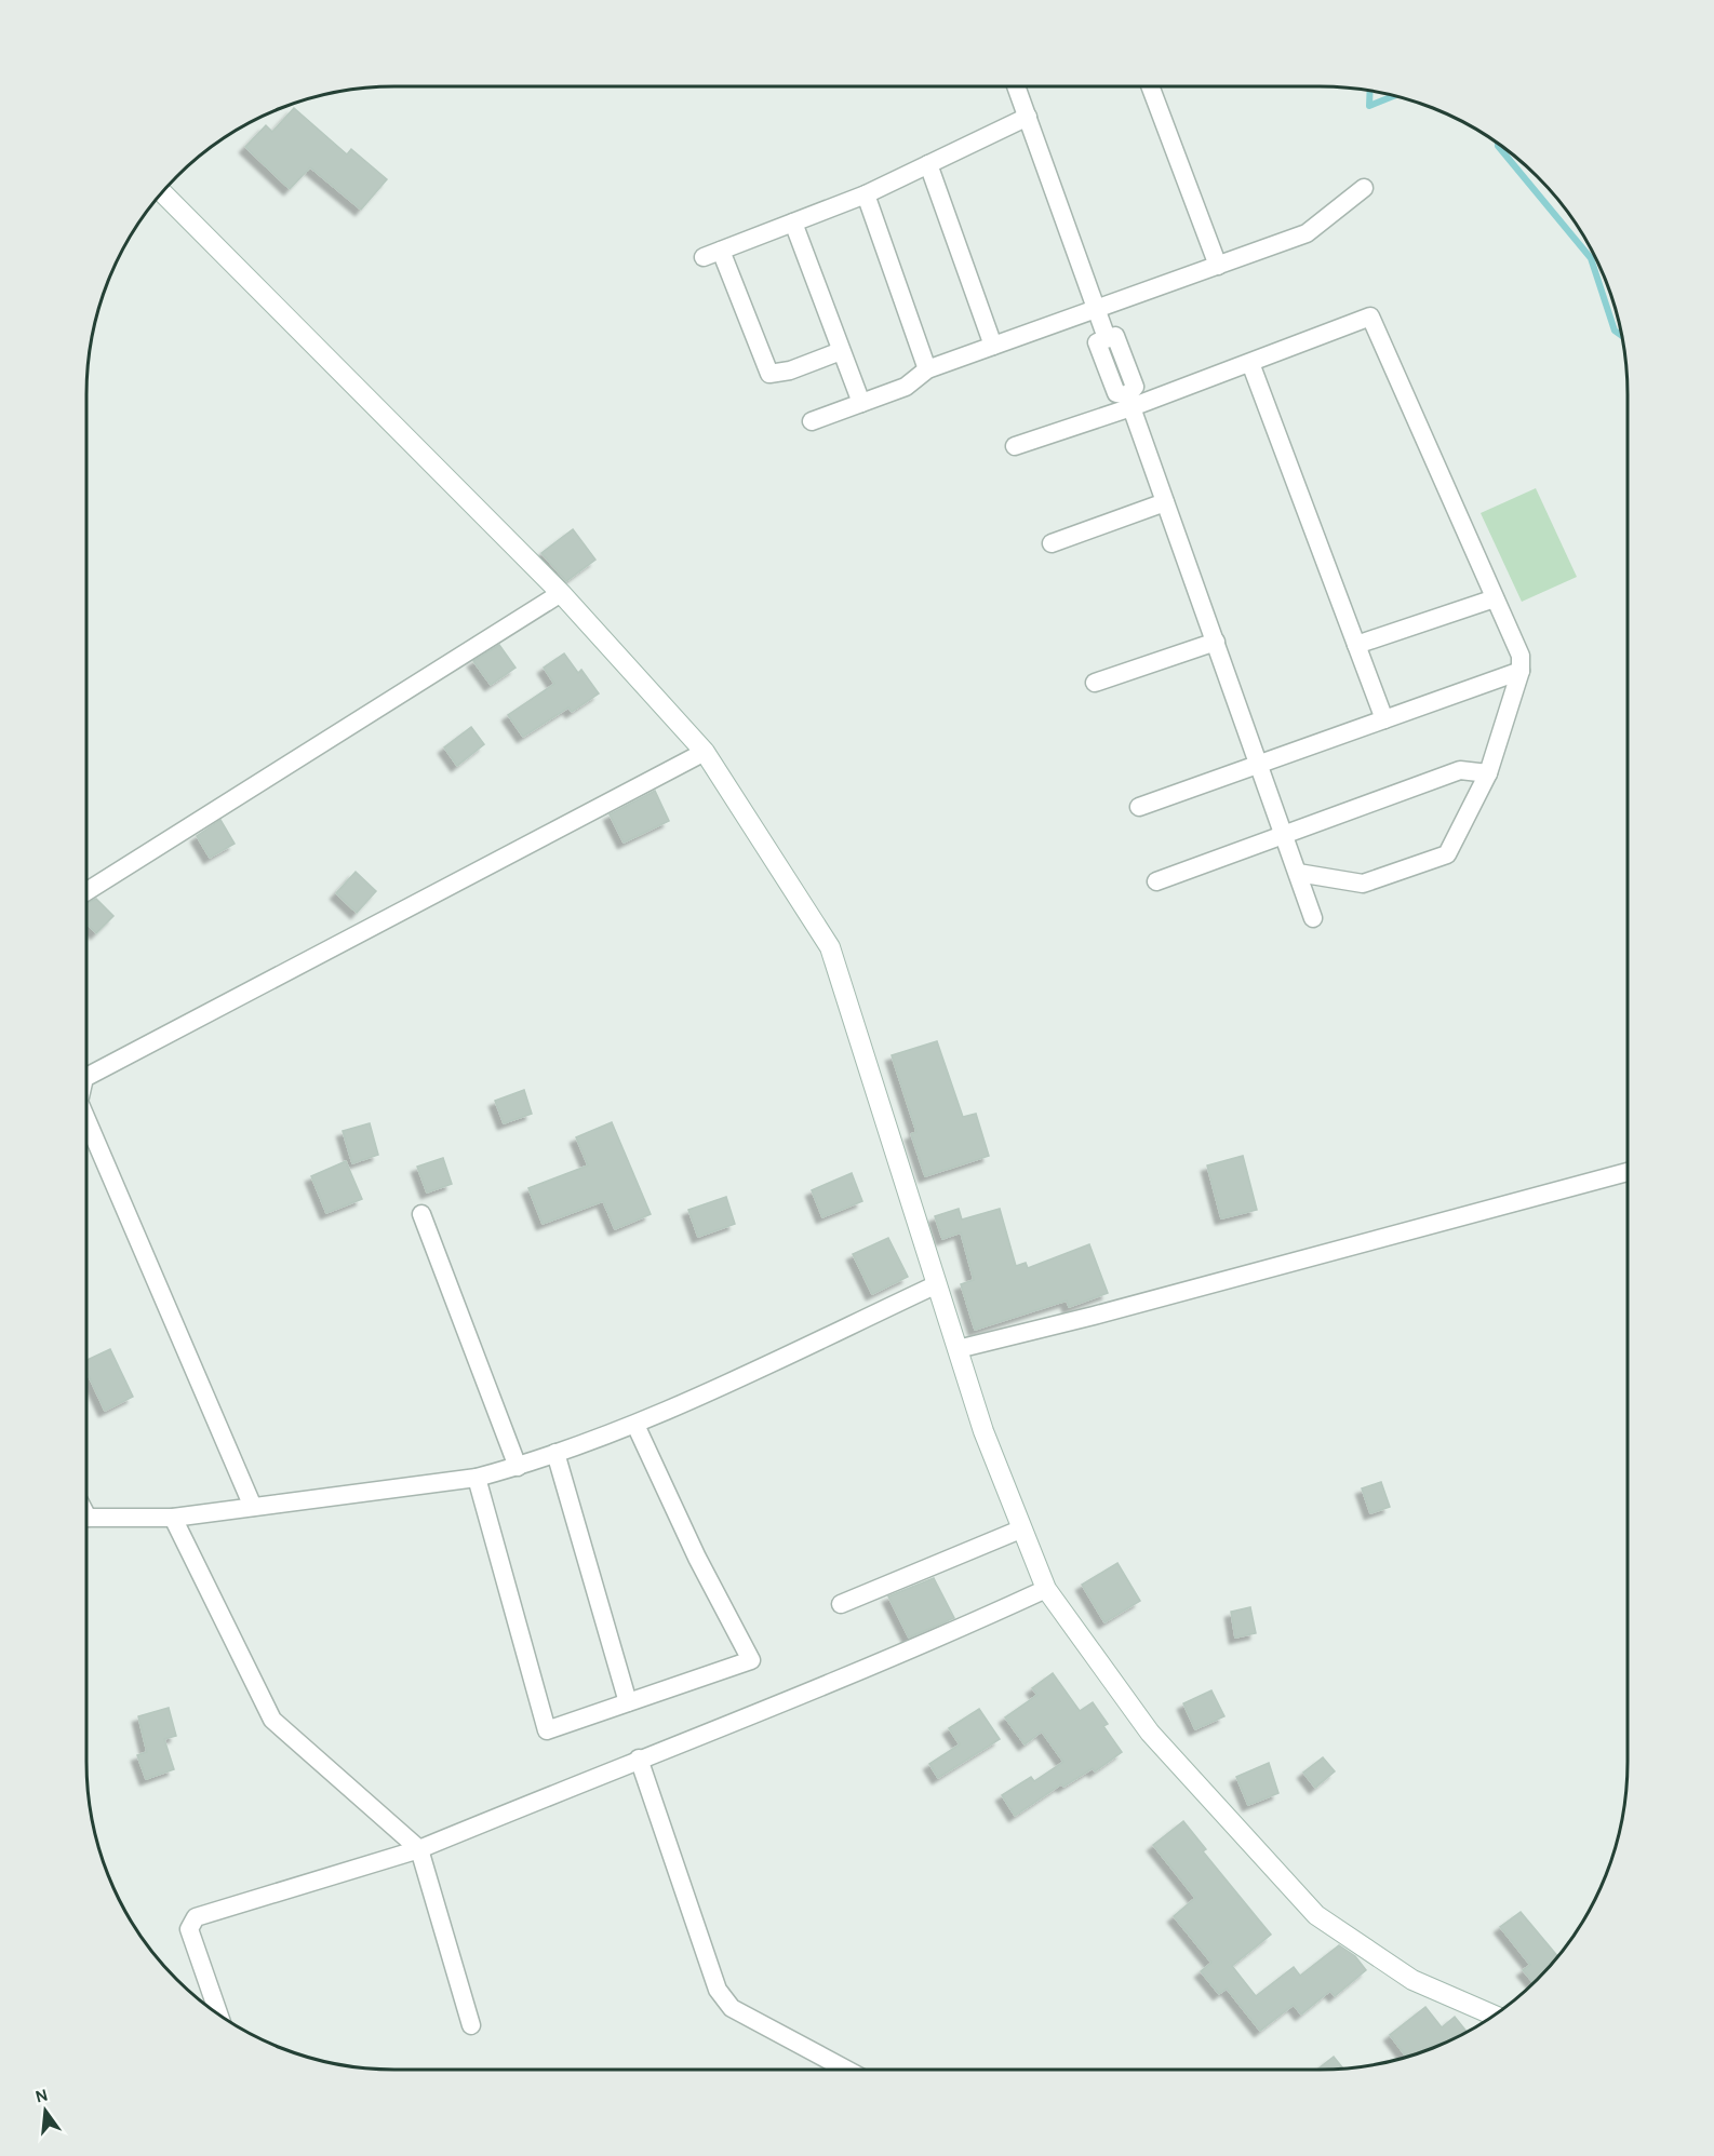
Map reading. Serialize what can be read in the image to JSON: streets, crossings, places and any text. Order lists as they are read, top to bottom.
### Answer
{
  "north": "top"
}
